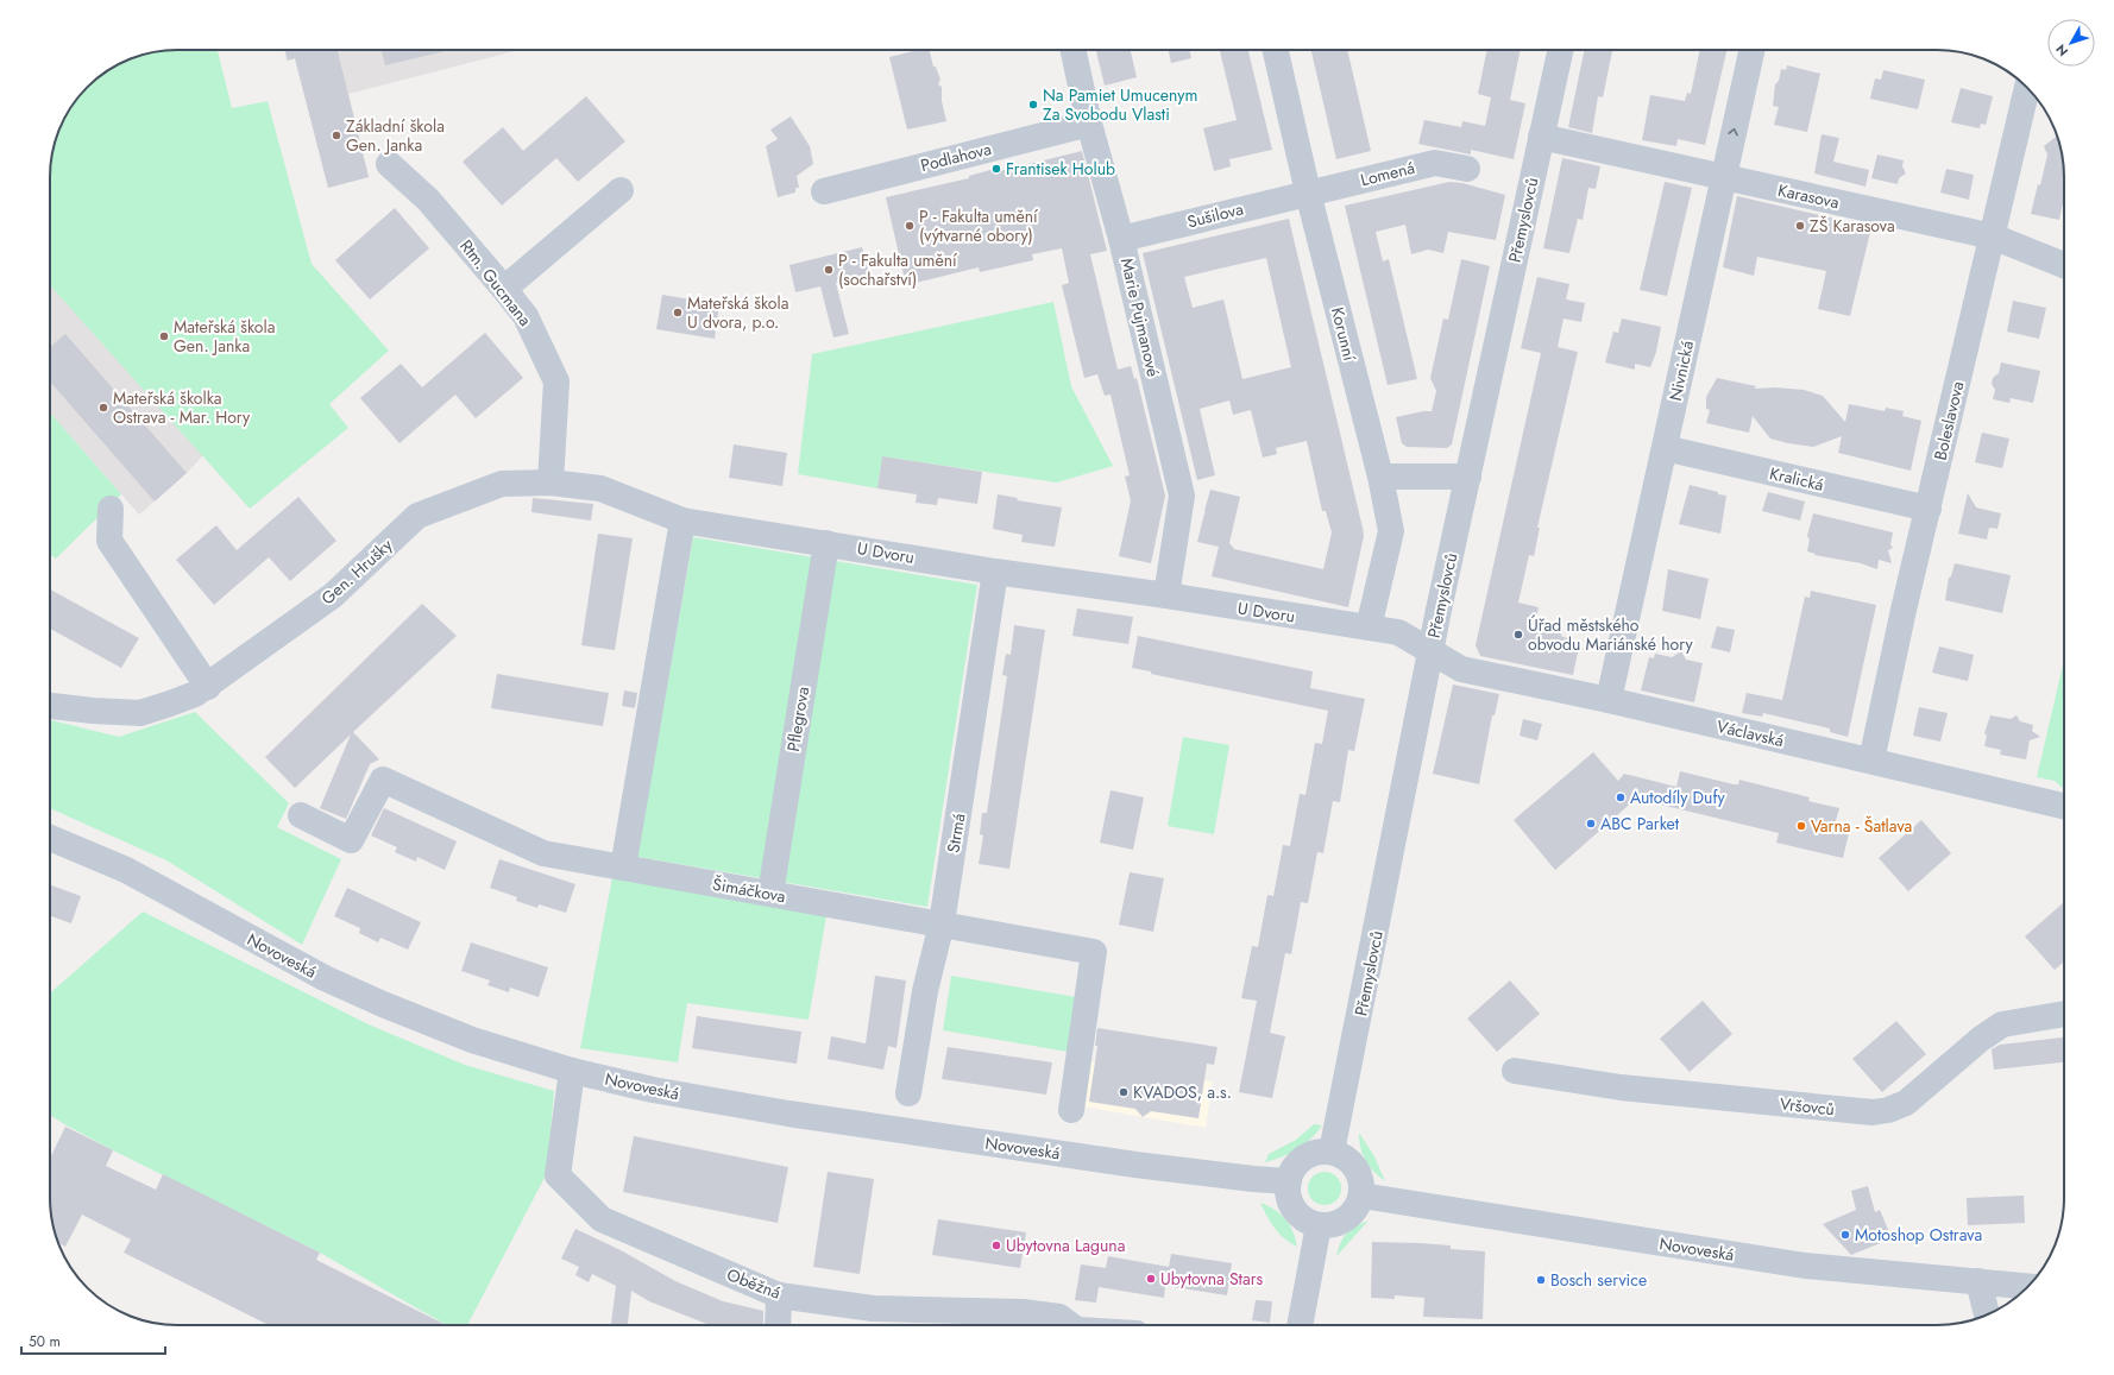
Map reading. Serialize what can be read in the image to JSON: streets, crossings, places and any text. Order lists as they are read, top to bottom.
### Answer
{
  "streets": {
    "street": [
      "Podlahova",
      "Lomená",
      "Karasova",
      "Sušilova",
      "Přemyslovců",
      "Rtm. Gucmana",
      "Marie Pujmanové",
      "Korunní",
      "Nivnická",
      "Boleslavova",
      "Kralická",
      "U Dvoru",
      "Gen. Hrušky",
      "Pflegrova",
      "Václavská",
      "Strmá",
      "Šimáčkova",
      "Novoveská",
      "Vršovců",
      "Oběžná"
    ]
  },
  "crossings": [
    ["Podlahova", "Marie Pujmanové"],
    ["Lomená", "Sušilova"],
    ["Lomená", "Korunní"],
    ["Karasova", "Přemyslovců"],
    ["Karasova", "Nivnická"],
    ["Karasova", "Boleslavova"],
    ["Sušilova", "Marie Pujmanové"],
    ["Sušilova", "Korunní"],
    ["Přemyslovců", "U Dvoru"],
    ["Přemyslovců", "Václavská"],
    ["Přemyslovců", "Novoveská"],
    ["Rtm. Gucmana", "Gen. Hrušky"],
    ["Marie Pujmanové", "U Dvoru"],
    ["Korunní", "U Dvoru"],
    ["Nivnická", "Kralická"],
    ["Nivnická", "Václavská"],
    ["Boleslavova", "Kralická"],
    ["Boleslavova", "Václavská"],
    ["U Dvoru", "Gen. Hrušky"],
    ["U Dvoru", "Pflegrova"],
    ["U Dvoru", "Václavská"],
    ["U Dvoru", "Strmá"],
    ["Pflegrova", "Šimáčkova"],
    ["Strmá", "Šimáčkova"],
    ["Novoveská", "Oběžná"]
  ],
  "places": [
    "Na Pamiet Umucenym Za Svobodu Vlasti",
    "Základní škola Gen. Janka",
    "Frantisek Holub",
    "P - Fakulta umění (výtvarné obory)",
    "ZŠ Karasova",
    "P - Fakulta umění (sochařství)",
    "Mateřská škola U dvora, p.o.",
    "Mateřská škola Gen. Janka",
    "Mateřská školka Ostrava - Mar. Hory",
    "Úřad městského obvodu Mariánské hory",
    "Autodíly Dufy",
    "ABC Parket",
    "Varna - Šatlava",
    "KVADOS, a.s.",
    "Motoshop Ostrava",
    "Ubytovna Laguna",
    "Ubytovna Stars",
    "Bosch service"
  ],
  "scale_bar": "50 m",
  "north": "bottom left"
}
